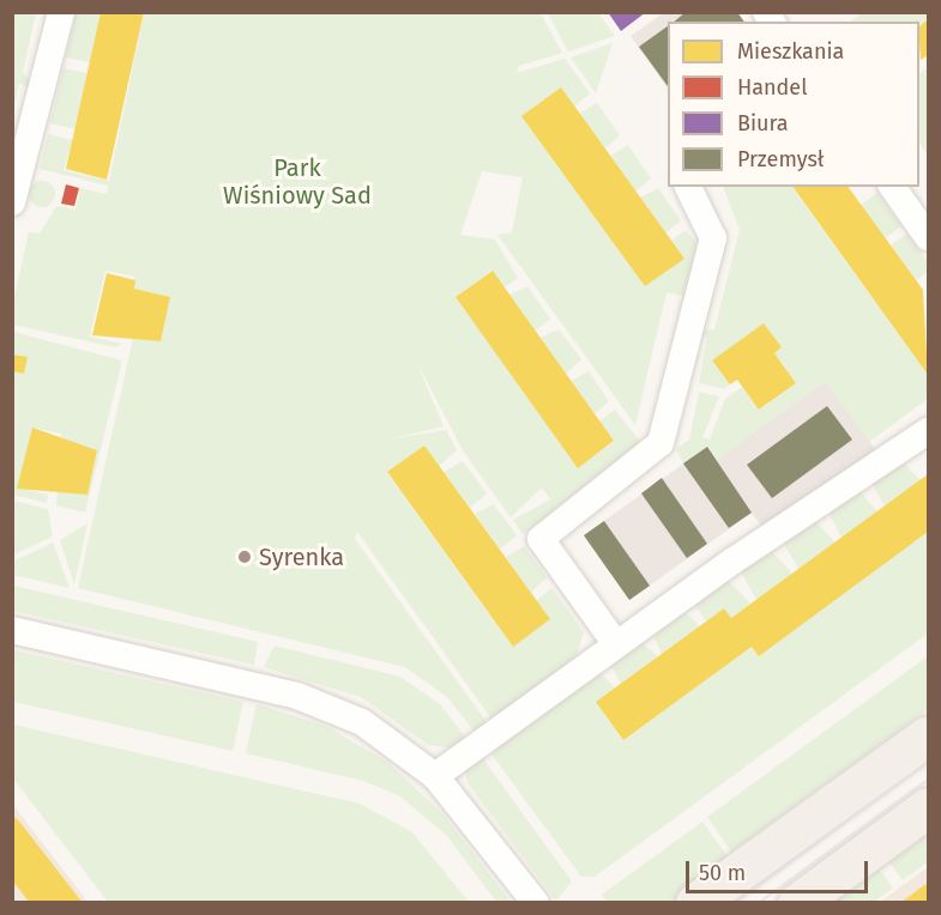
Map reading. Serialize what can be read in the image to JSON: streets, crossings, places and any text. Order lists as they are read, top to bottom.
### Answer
{
  "parks": ["Park Wiśniowy Sad"],
  "places": ["Syrenka"],
  "legend": [
    "Mieszkania",
    "Handel",
    "Biura",
    "Przemysł"
  ],
  "scale_bar": "50 m"
}
